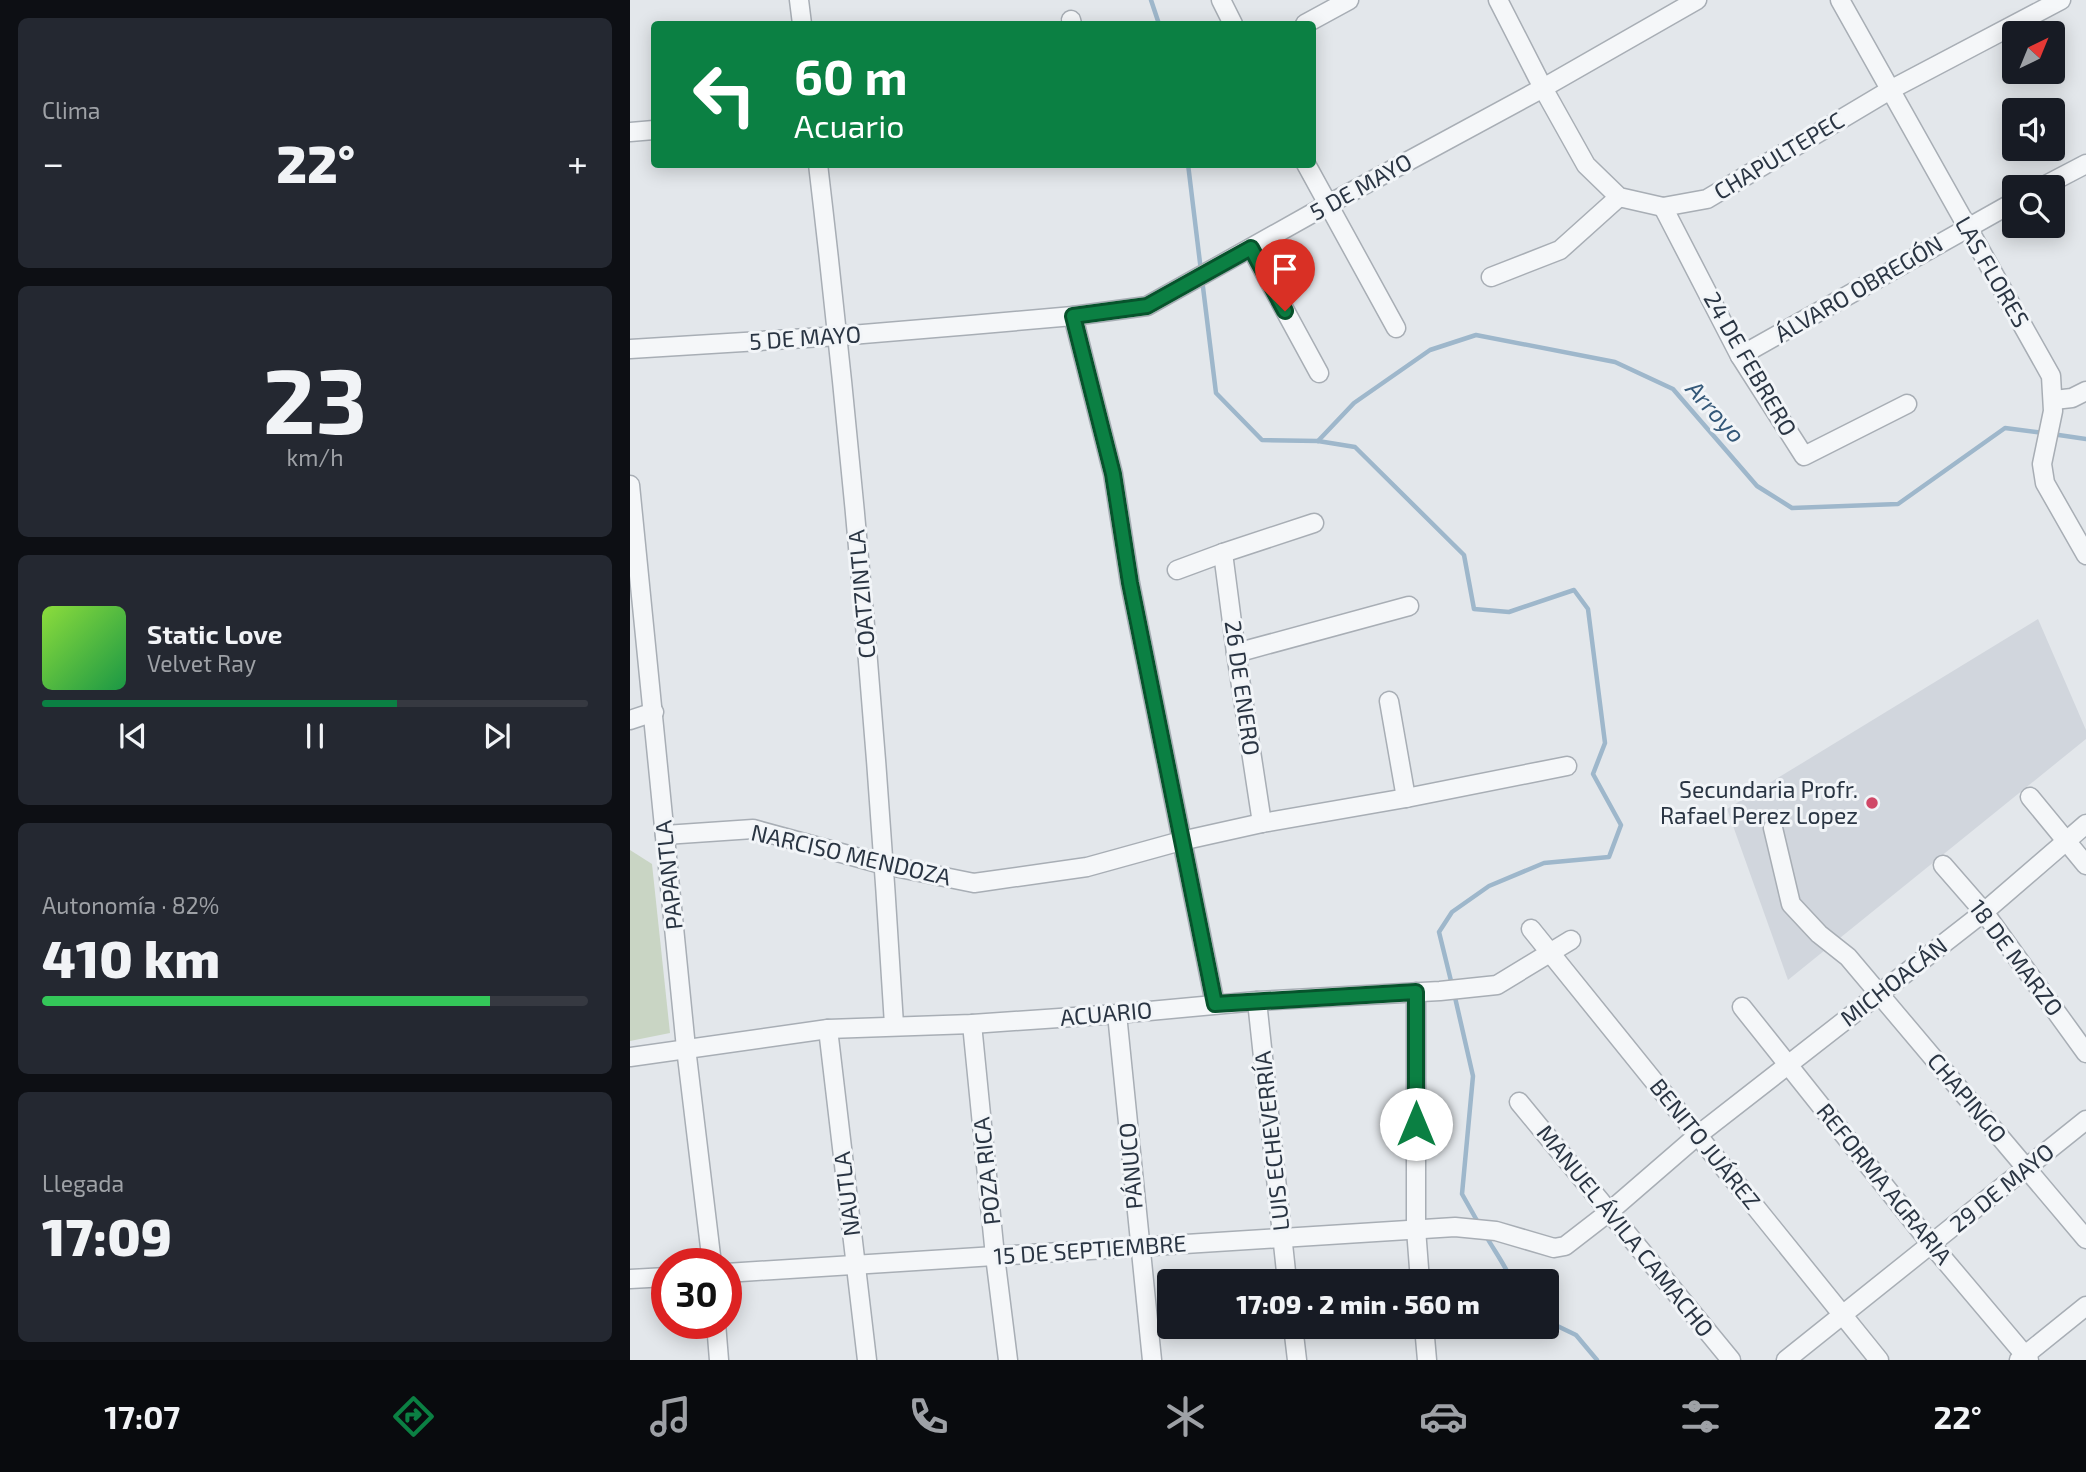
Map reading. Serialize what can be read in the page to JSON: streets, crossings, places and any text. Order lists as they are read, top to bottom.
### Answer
{
  "streets": {
    "street": [
      "CHAPULTEPEC",
      "5 DE MAYO",
      "LAS FLORES",
      "ÁLVARO OBREGÓN",
      "24 DE FEBRERO",
      "COATZINTLA",
      "26 DE ENERO",
      "NARCISO MENDOZA",
      "PAPANTLA",
      "18 DE MARZO",
      "MICHOACÁN",
      "ACUARIO",
      "CHAPINGO",
      "LUIS ECHEVERRÍA",
      "BENITO JUÁREZ",
      "PÁNUCO",
      "POZA RICA",
      "REFORMA AGRARIA",
      "29 DE MAYO",
      "NAUTLA",
      "MANUEL ÁVILA CAMACHO",
      "15 DE SEPTIEMBRE"
    ]
  },
  "crossings": [
    ["CHAPULTEPEC", "LAS FLORES"],
    ["CHAPULTEPEC", "24 DE FEBRERO"],
    ["5 DE MAYO", "COATZINTLA"],
    ["LAS FLORES", "ÁLVARO OBREGÓN"],
    ["ÁLVARO OBREGÓN", "24 DE FEBRERO"],
    ["COATZINTLA", "NARCISO MENDOZA"],
    ["COATZINTLA", "ACUARIO"],
    ["26 DE ENERO", "NARCISO MENDOZA"],
    ["NARCISO MENDOZA", "PAPANTLA"],
    ["PAPANTLA", "ACUARIO"],
    ["18 DE MARZO", "MICHOACÁN"],
    ["MICHOACÁN", "CHAPINGO"],
    ["MICHOACÁN", "BENITO JUÁREZ"],
    ["MICHOACÁN", "REFORMA AGRARIA"],
    ["MICHOACÁN", "MANUEL ÁVILA CAMACHO"],
    ["MICHOACÁN", "15 DE SEPTIEMBRE"],
    ["ACUARIO", "LUIS ECHEVERRÍA"],
    ["ACUARIO", "BENITO JUÁREZ"],
    ["ACUARIO", "PÁNUCO"],
    ["ACUARIO", "POZA RICA"],
    ["ACUARIO", "NAUTLA"],
    ["CHAPINGO", "29 DE MAYO"],
    ["LUIS ECHEVERRÍA", "15 DE SEPTIEMBRE"],
    ["BENITO JUÁREZ", "29 DE MAYO"],
    ["PÁNUCO", "15 DE SEPTIEMBRE"],
    ["POZA RICA", "15 DE SEPTIEMBRE"],
    ["REFORMA AGRARIA", "29 DE MAYO"],
    ["NAUTLA", "15 DE SEPTIEMBRE"]
  ],
  "water": ["Arroyo"],
  "places": ["Secundaria Profr. Rafael Perez Lopez"],
  "north": "top right",
  "page": {
    "tile": [
      "Clima",
      ["23", "km/h"],
      ["Autonomía · 82%", "410 km"],
      ["Llegada", "17:09"]
    ],
    "turn": ["60 m", "Acuario"],
    "heat": ["−", "22°", "+"],
    "song": ["Static Love", "Velvet Ray"],
    "limit": "30",
    "trip": "17:09 · 2 min · 560 m",
    "tabs": ["17:07", "22°"]
  }
}
